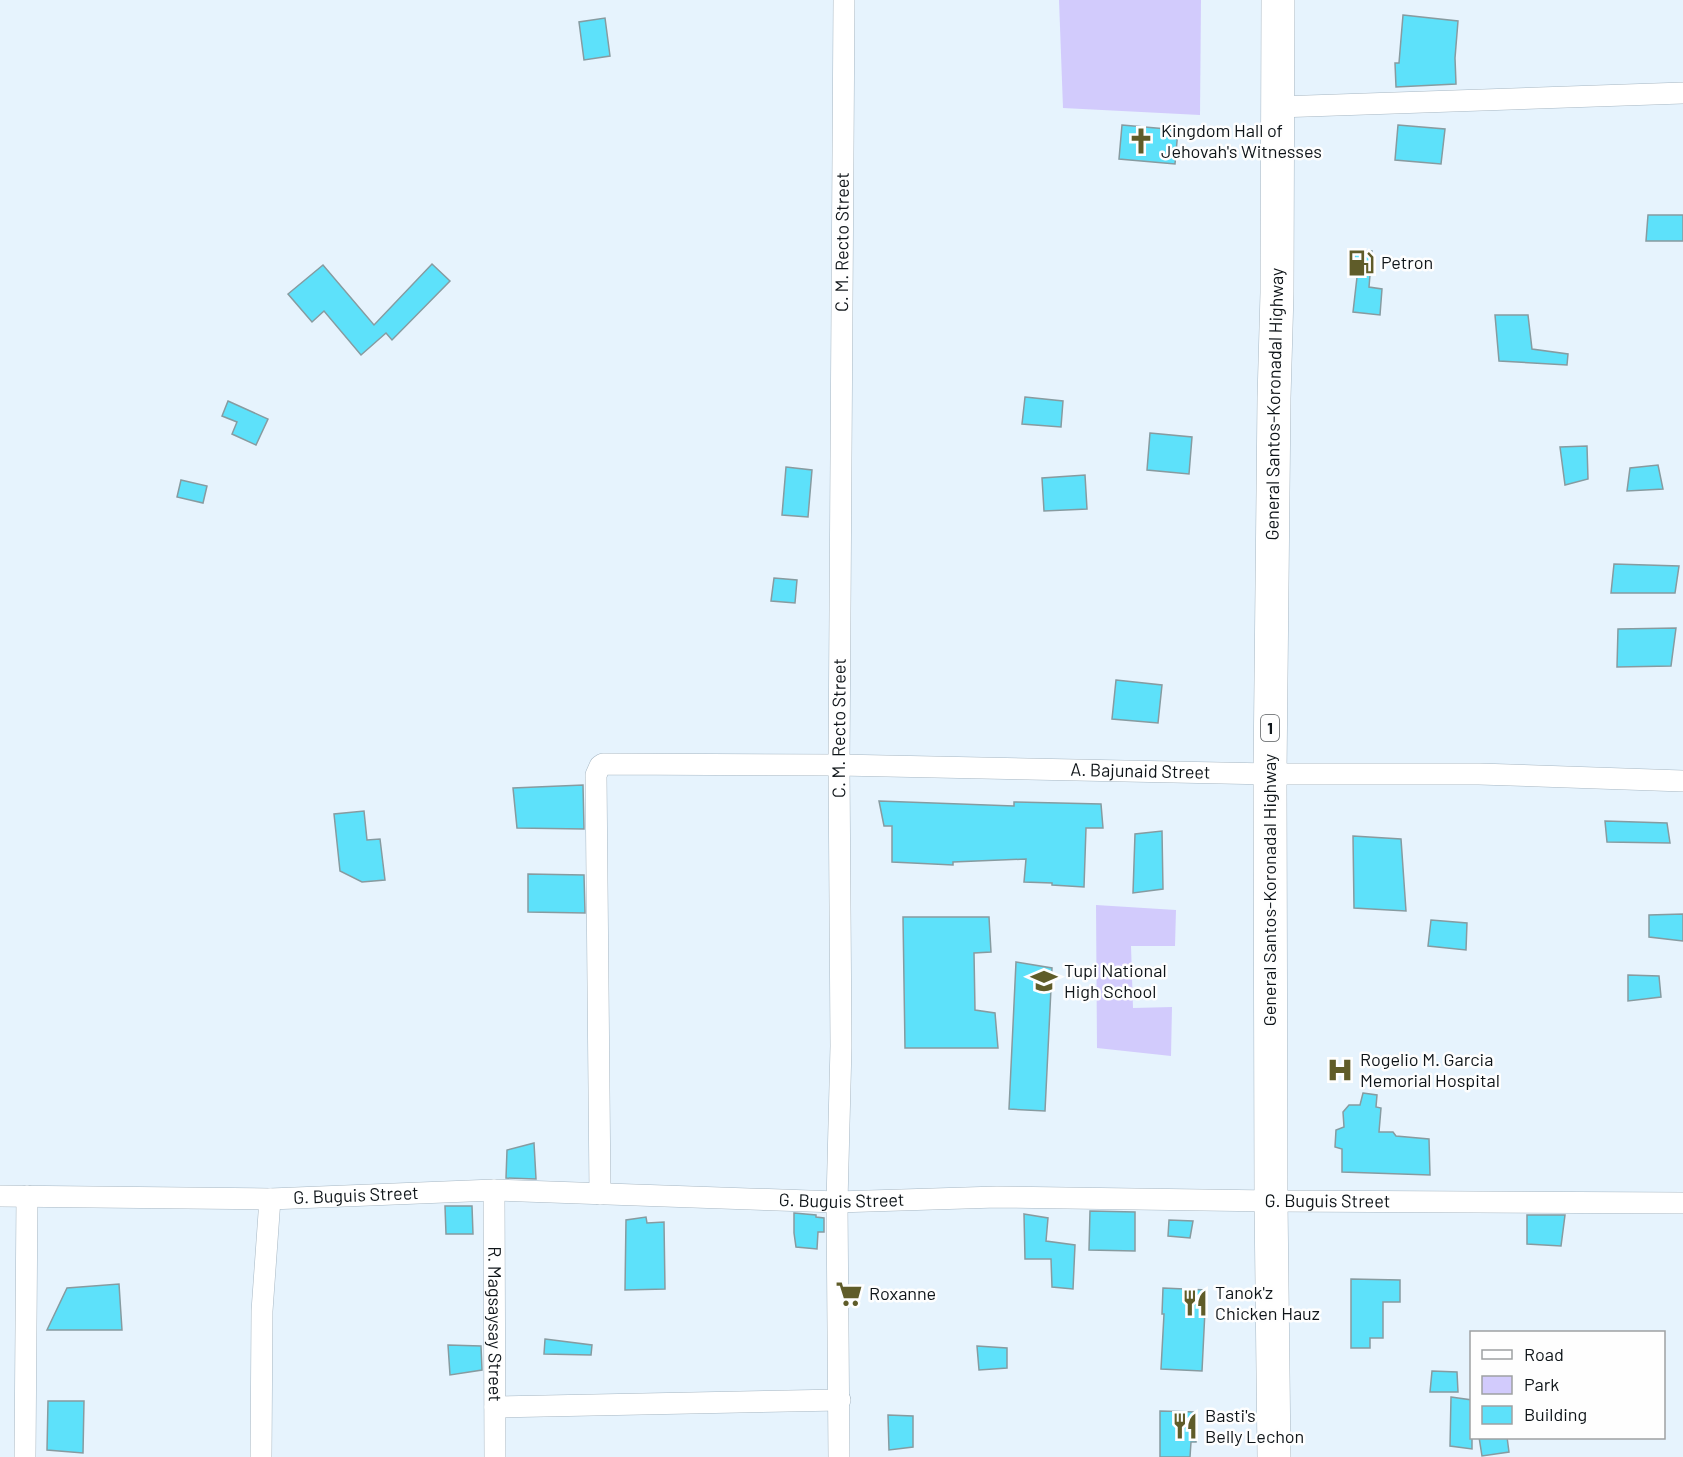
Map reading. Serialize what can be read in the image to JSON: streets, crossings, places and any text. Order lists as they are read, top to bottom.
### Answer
{
  "streets": {
    "highway": ["General Santos-Koronadal Highway", "1"],
    "street": [
      "C. M. Recto Street",
      "A. Bajunaid Street",
      "G. Buguis Street",
      "R. Magsaysay Street"
    ]
  },
  "crossings": [
    ["C. M. Recto Street", "A. Bajunaid Street"],
    ["C. M. Recto Street", "G. Buguis Street"],
    ["General Santos-Koronadal Highway", "A. Bajunaid Street"],
    ["General Santos-Koronadal Highway", "G. Buguis Street"],
    ["A. Bajunaid Street", "G. Buguis Street"],
    ["G. Buguis Street", "R. Magsaysay Street"]
  ],
  "places": {
    "church": ["Kingdom Hall of Jehovah's Witnesses"],
    "fuel station": ["Petron"],
    "school or university": ["Tupi National High School"],
    "hospital": ["Rogelio M. Garcia Memorial Hospital"],
    "supermarket": ["Roxanne"],
    "restaurant": ["Tanok'z Chicken Hauz", "Basti's Belly Lechon"]
  },
  "legend": ["Road", "Park", "Building"]
}
